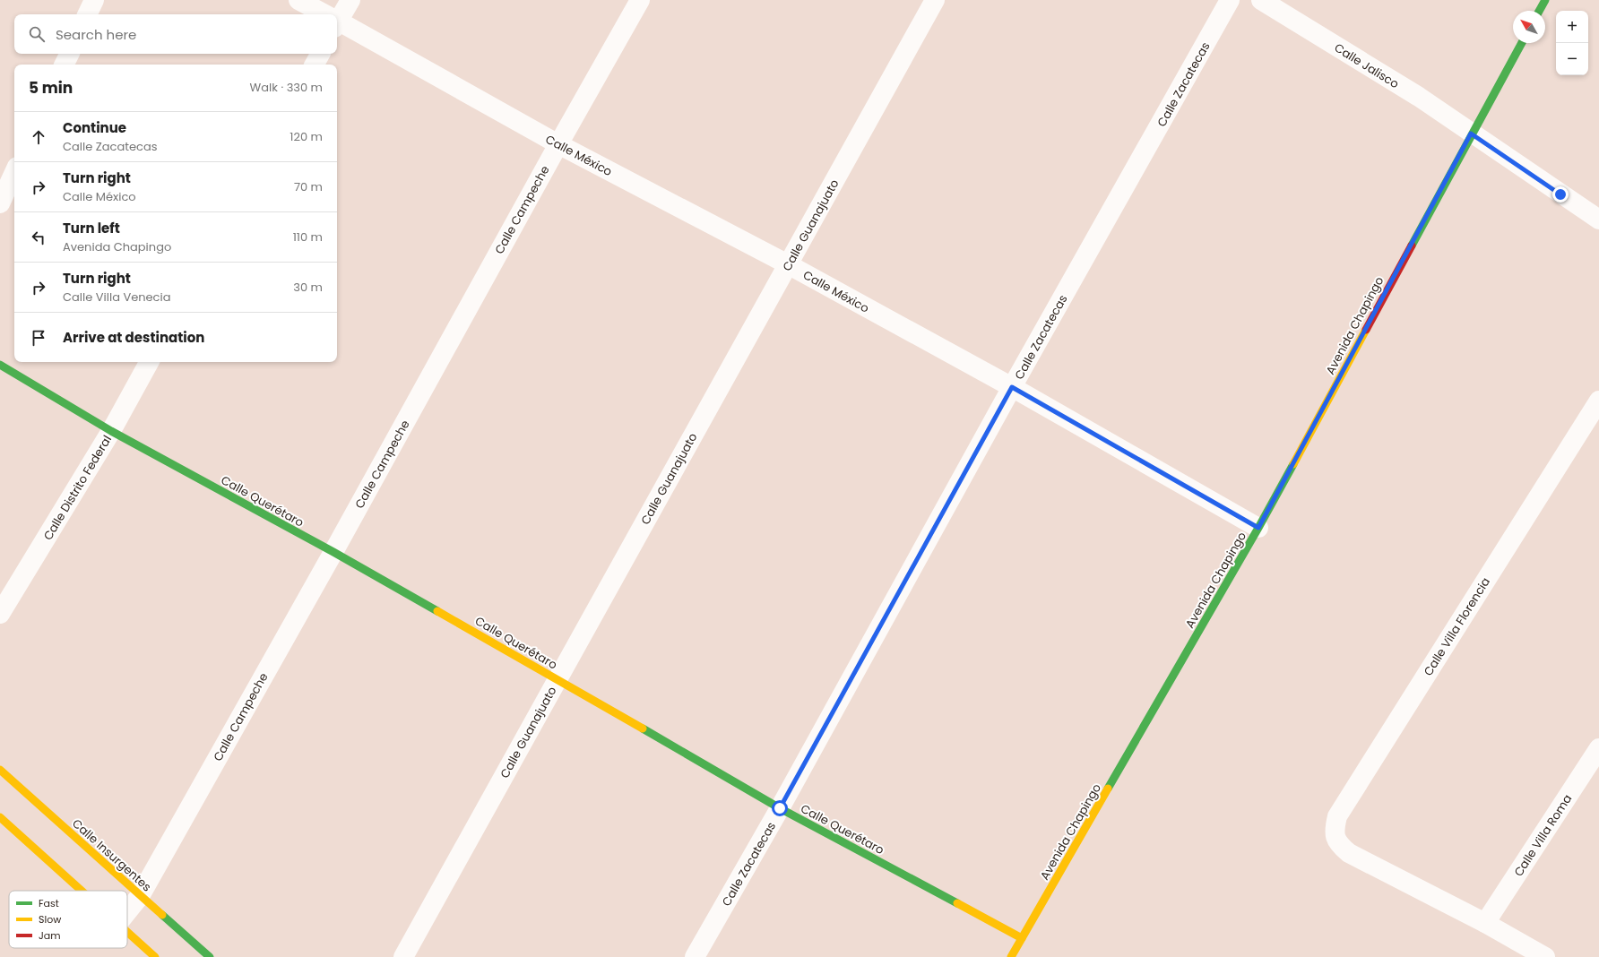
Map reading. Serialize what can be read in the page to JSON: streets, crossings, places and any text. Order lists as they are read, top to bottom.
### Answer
{
  "streets": {
    "street": [
      "Calle Jalisco",
      "Calle Zacatecas",
      "Calle México",
      "Calle Campeche",
      "Calle Guanajuato",
      "Avenida Chapingo",
      "Calle Distrito Federal",
      "Calle Querétaro",
      "Calle Villa Florencia",
      "Calle Villa Roma",
      "Calle Insurgentes"
    ]
  },
  "crossings": [
    ["Calle Jalisco", "Avenida Chapingo"],
    ["Calle Zacatecas", "Calle México"],
    ["Calle Zacatecas", "Calle Querétaro"],
    ["Calle México", "Calle Campeche"],
    ["Calle México", "Calle Guanajuato"],
    ["Calle México", "Avenida Chapingo"],
    ["Calle Campeche", "Calle Querétaro"],
    ["Calle Campeche", "Calle Insurgentes"],
    ["Calle Guanajuato", "Calle Querétaro"],
    ["Avenida Chapingo", "Calle Querétaro"],
    ["Calle Distrito Federal", "Calle Querétaro"],
    ["Calle Villa Florencia", "Calle Villa Roma"]
  ],
  "legend": ["Fast", "Slow", "Jam"],
  "north": "top left",
  "page": {
    "map_buttons": ["+", "−"],
    "search": "Search here",
    "heading": ["5 min", "Walk · 330 m"],
    "list": [
      ["Continue", "Calle Zacatecas", "120 m"],
      ["Turn right", "Calle México", "70 m"],
      ["Turn left", "Avenida Chapingo", "110 m"],
      ["Turn right", "Calle Villa Venecia", "30 m"],
      "Arrive at destination"
    ]
  }
}
